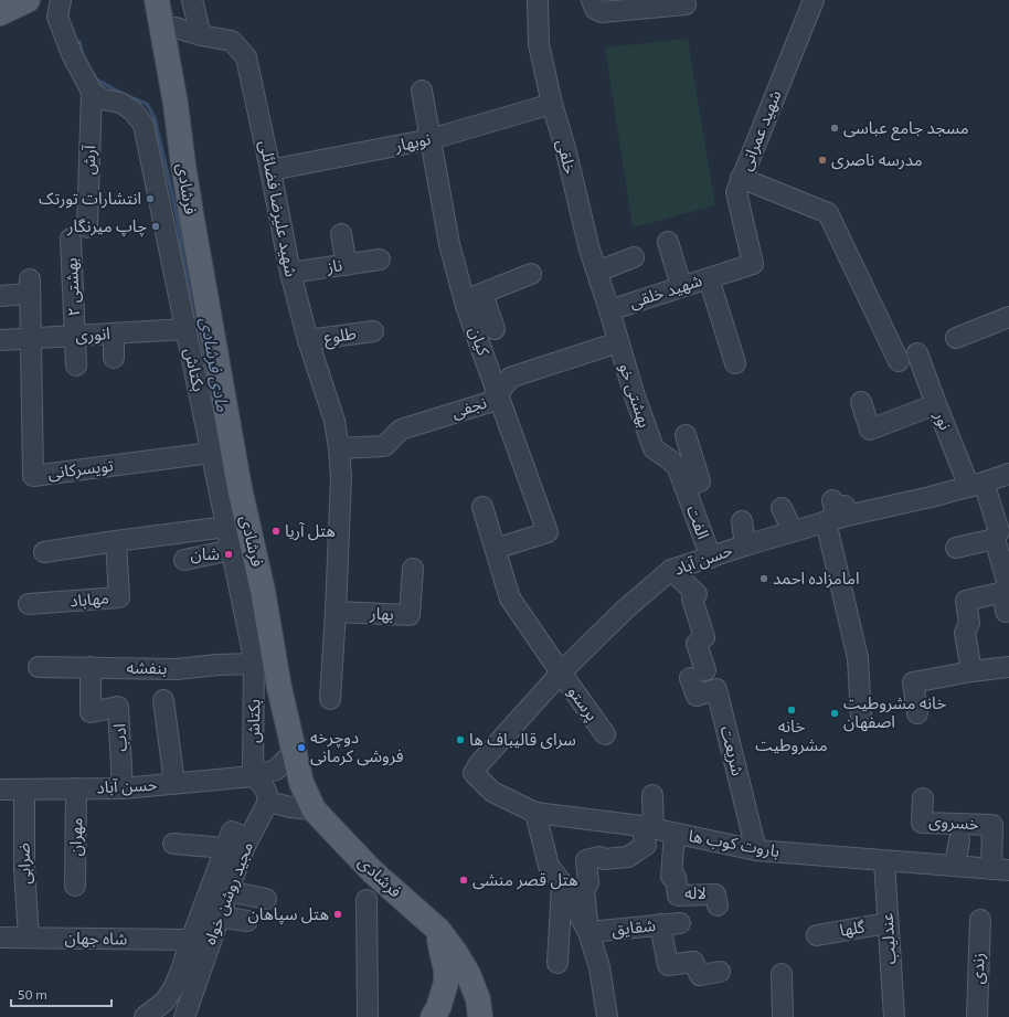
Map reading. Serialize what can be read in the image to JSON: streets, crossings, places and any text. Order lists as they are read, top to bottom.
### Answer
{
  "streets": {
    "main road": ["فرشادی"],
    "street": [
      "شهید عمرانی",
      "نوبهار",
      "خلقی",
      "آرش",
      "شهید علیرضا فضائلی",
      "ناز",
      "بهشتی ۲",
      "شهید خلقی",
      "انوری",
      "طلوع",
      "کیان",
      "بکتاش",
      "بهشتی خو",
      "نجفی",
      "نور",
      "تویسرکانی",
      "الفت",
      "حسن آباد",
      "مهاباد",
      "بهار",
      "بنفشه",
      "پرستو",
      "ادب",
      "شریعت",
      "خسروی",
      "مهران",
      "باروت کوب ها",
      "ضرابی",
      "مجید روشن خواه",
      "لاله",
      "شقایق",
      "گلها",
      "شاه جهان",
      "عندلیب",
      "زندی"
    ]
  },
  "crossings": [
    ["شهید عمرانی", "شهید خلقی"],
    ["نوبهار", "خلقی"],
    ["نوبهار", "شهید علیرضا فضائلی"],
    ["نوبهار", "کیان"],
    ["خلقی", "شهید خلقی"],
    ["آرش", "بکتاش"],
    ["فرشادی", "شهید علیرضا فضائلی"],
    ["فرشادی", "حسن آباد"],
    ["شهید علیرضا فضائلی", "ناز"],
    ["شهید علیرضا فضائلی", "طلوع"],
    ["شهید علیرضا فضائلی", "نجفی"],
    ["بهشتی ۲", "انوری"],
    ["شهید خلقی", "بهشتی خو"],
    ["شهید خلقی", "نجفی"],
    ["انوری", "بکتاش"],
    ["انوری", "تویسرکانی"],
    ["کیان", "نجفی"],
    ["کیان", "پرستو"],
    ["بکتاش", "تویسرکانی"],
    ["بکتاش", "حسن آباد"],
    ["بکتاش", "بنفشه"],
    ["بهشتی خو", "نجفی"],
    ["بهشتی خو", "الفت"],
    ["نور", "حسن آباد"],
    ["الفت", "حسن آباد"],
    ["حسن آباد", "پرستو"],
    ["حسن آباد", "ادب"],
    ["حسن آباد", "شریعت"],
    ["حسن آباد", "مهران"],
    ["حسن آباد", "باروت کوب ها"],
    ["حسن آباد", "ضرابی"],
    ["بنفشه", "ادب"],
    ["شریعت", "باروت کوب ها"],
    ["خسروی", "باروت کوب ها"],
    ["باروت کوب ها", "لاله"],
    ["باروت کوب ها", "عندلیب"],
    ["ضرابی", "شاه جهان"],
    ["مجید روشن خواه", "شاه جهان"],
    ["گلها", "عندلیب"]
  ],
  "water": ["مادی فرشادی"],
  "places": [
    "مسجد جامع عباسی",
    "مدرسه ناصری",
    "انتشارات تورتک",
    "چاپ میرنگار",
    "هتل آریا",
    "شان",
    "امامزاده احمد",
    "خانه مشروطیت",
    "خانه مشروطیت اصفهان",
    "سرای قالیباف ها",
    "دوچرخه فروشی کرمانی",
    "هتل قصر منشی",
    "هتل سپاهان"
  ],
  "scale_bar": "50 m"
}
